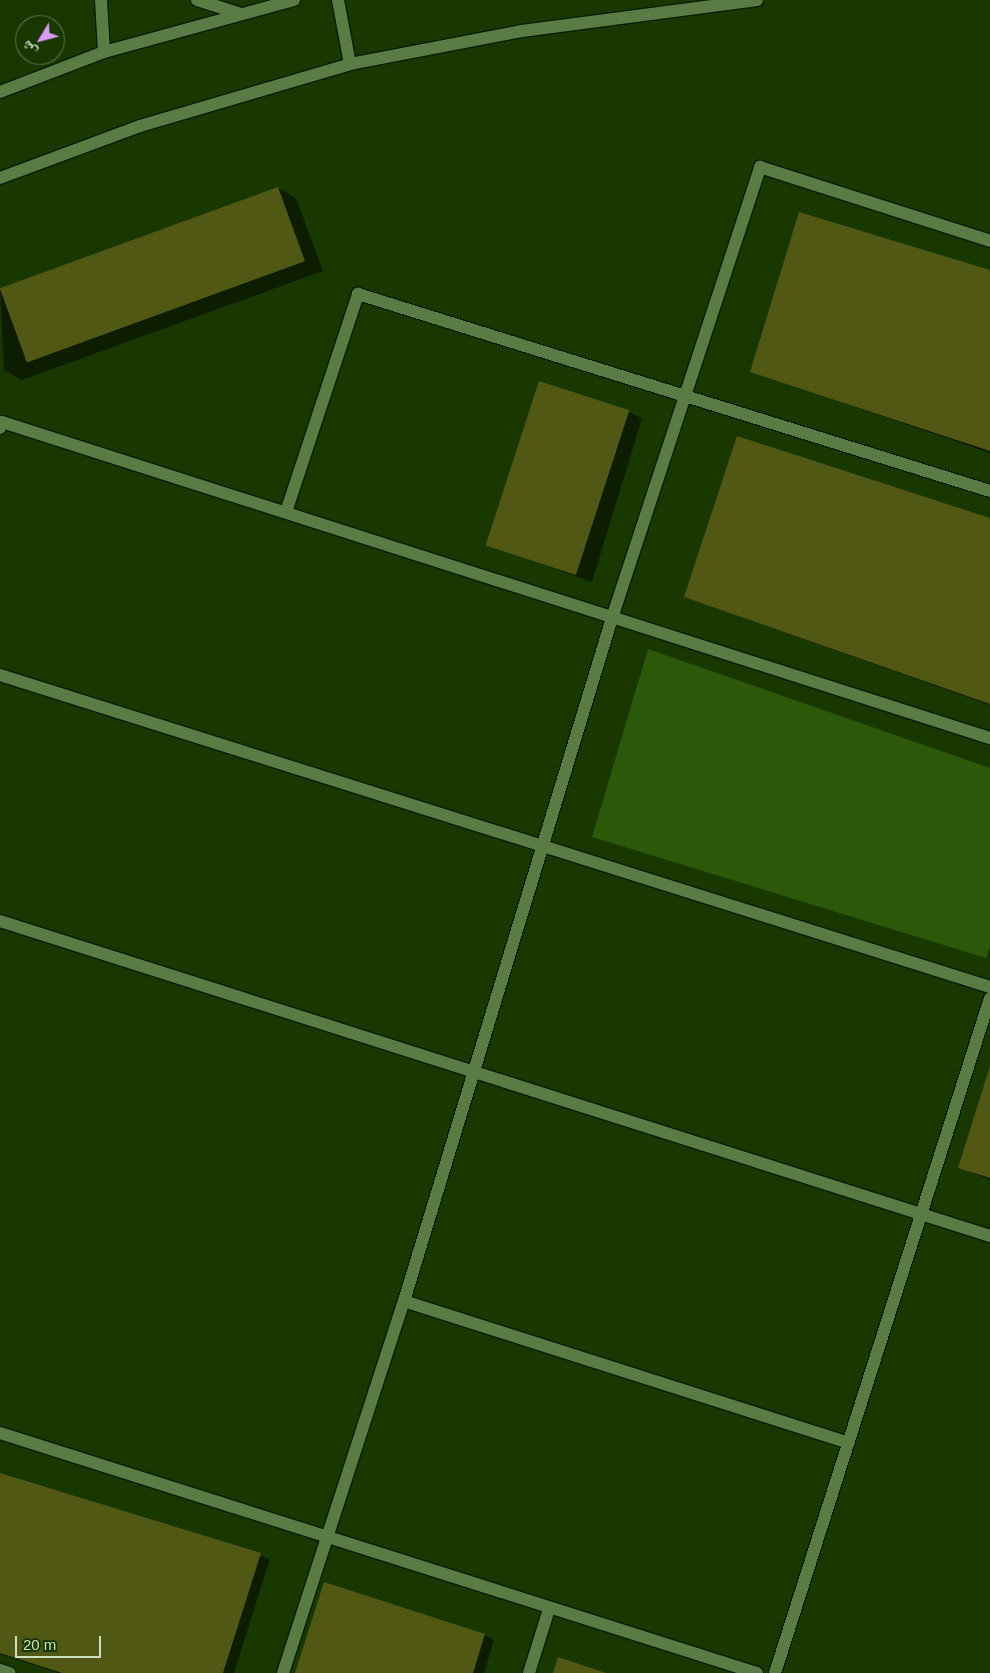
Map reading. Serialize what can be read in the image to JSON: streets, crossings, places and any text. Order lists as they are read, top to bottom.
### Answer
{
  "scale_bar": "20 m",
  "north": "bottom left"
}
